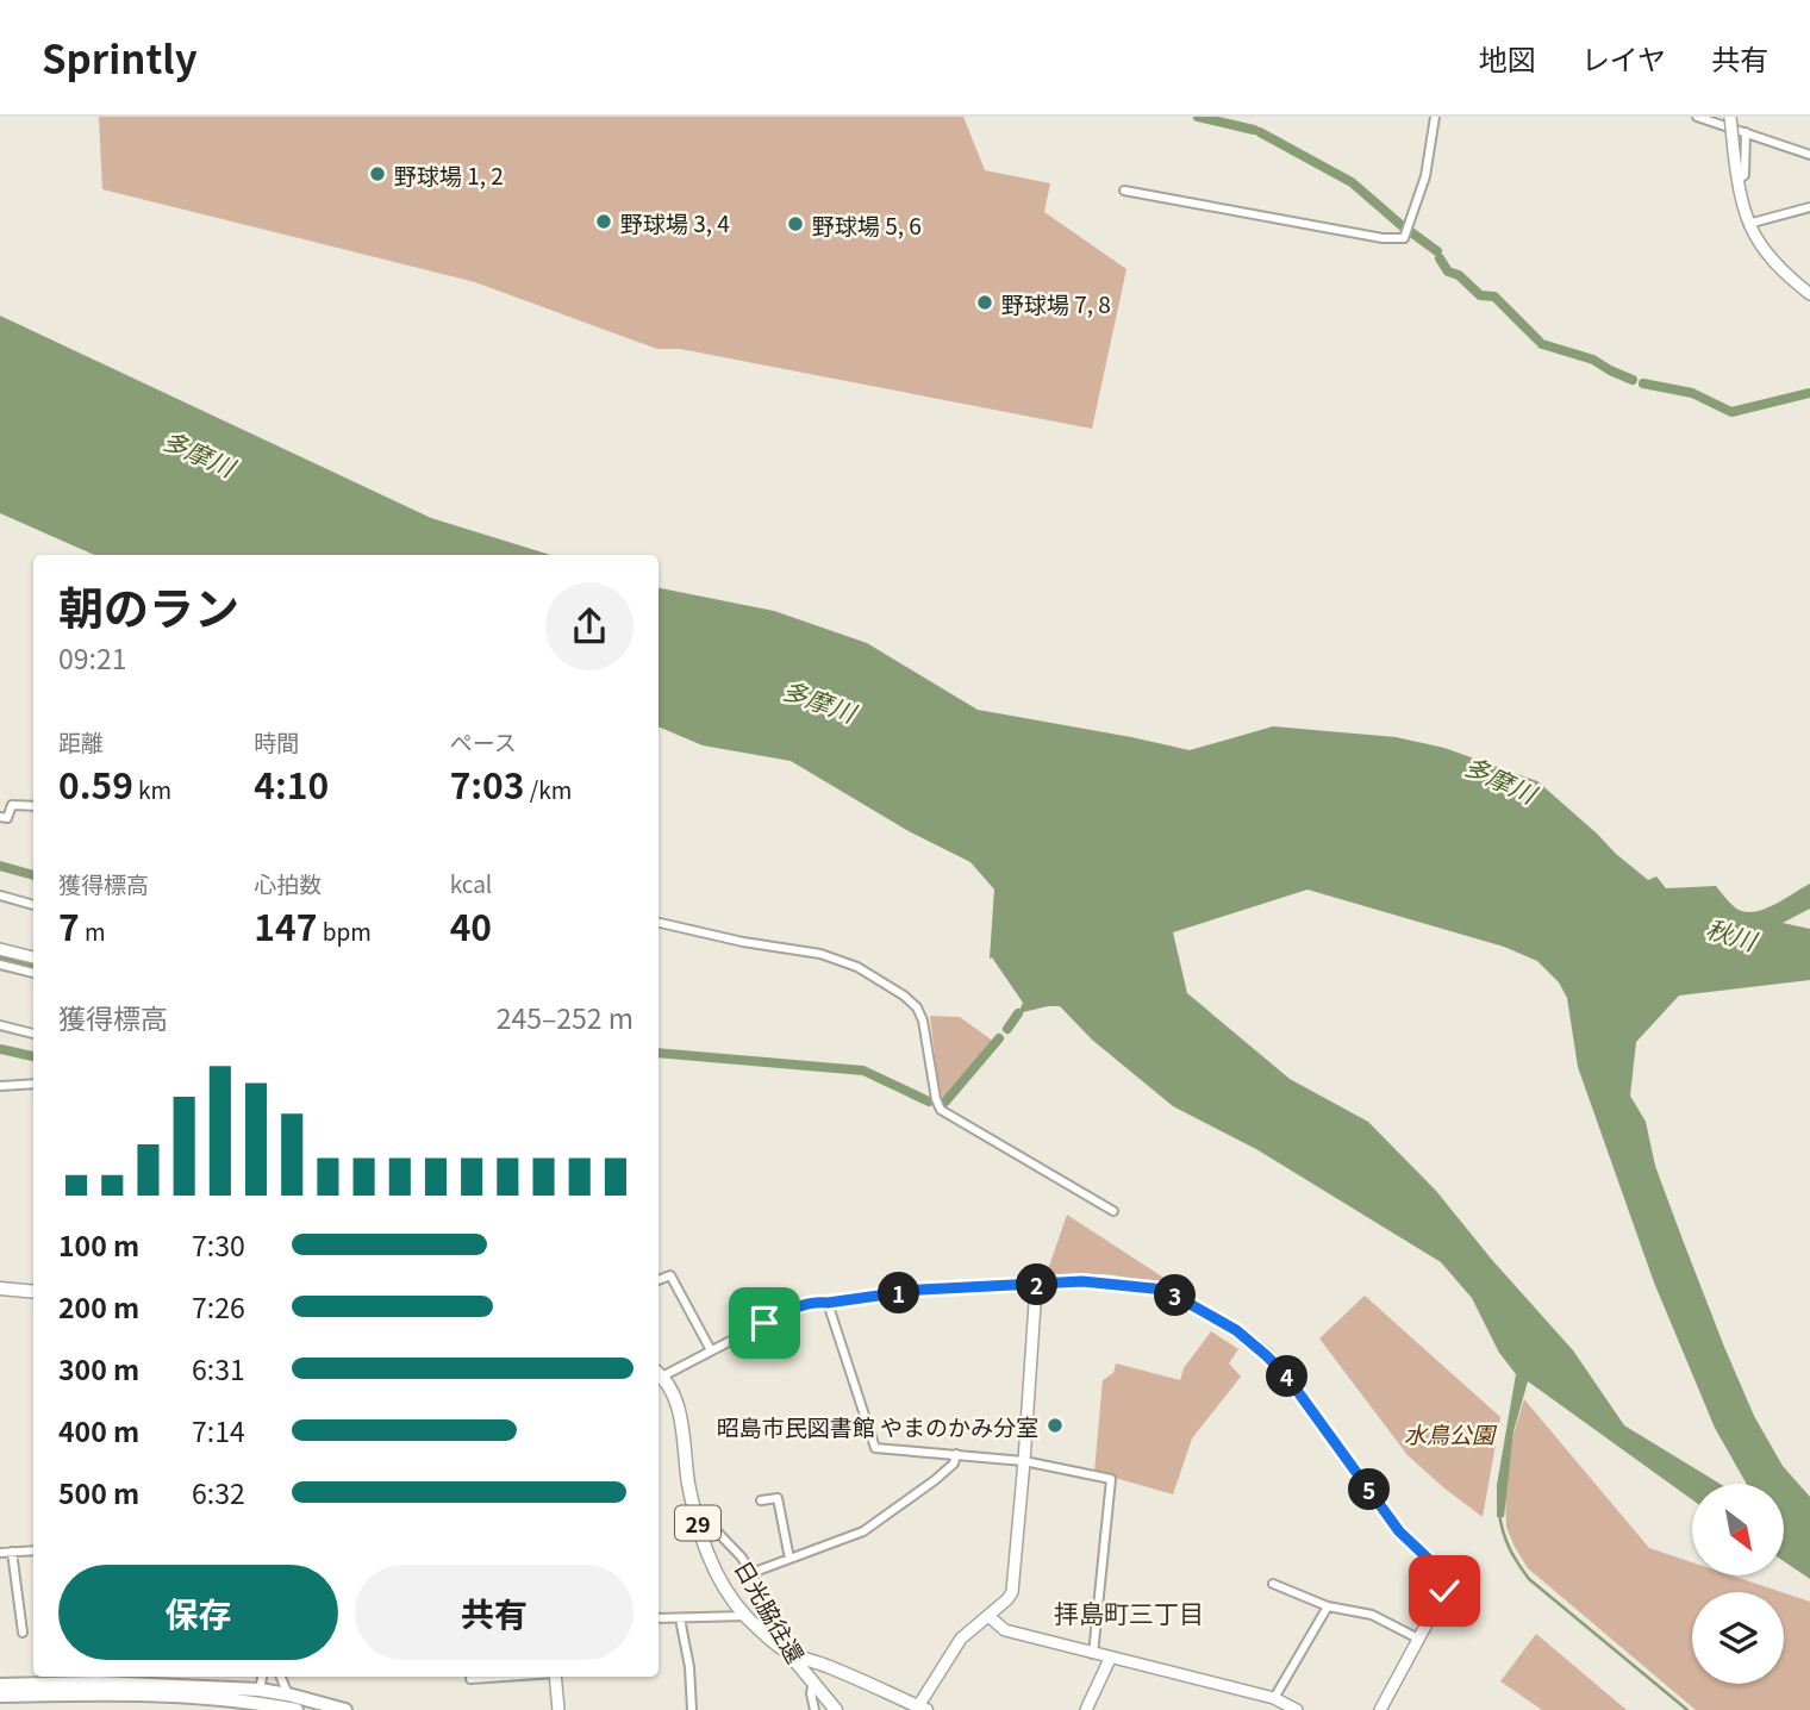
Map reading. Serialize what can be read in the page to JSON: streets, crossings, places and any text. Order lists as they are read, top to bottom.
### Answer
{
  "streets": {
    "main road": ["29", "日光脇往還"]
  },
  "crossings": [
    ["29", "日光脇往還"]
  ],
  "districts": ["拝島町三丁目"],
  "water": ["多摩川", "秋川"],
  "parks": ["水鳥公園"],
  "places": [
    "野球場 1, 2",
    "野球場 3, 4",
    "野球場 5, 6",
    "野球場 7, 8",
    "昭島市民図書館 やまのかみ分室"
  ],
  "north": "bottom right",
  "page": {
    "header": "Sprintly",
    "nav": ["地図", "レイヤ", "共有"],
    "heading": ["朝のラン", "09:21"],
    "stats": [
      ["距離", "0.59 km"],
      ["時間", "4:10"],
      ["ペース", "7:03 /km"],
      ["獲得標高", "7 m"],
      ["心拍数", "147 bpm"],
      ["kcal", "40"]
    ],
    "chart": ["獲得標高", "245–252 m"],
    "list": [
      {
        "name": "100 m",
        "note": "7:30"
      },
      {
        "name": "200 m",
        "note": "7:26"
      },
      {
        "name": "300 m",
        "note": "6:31"
      },
      {
        "name": "400 m",
        "note": "7:14"
      },
      {
        "name": "500 m",
        "note": "6:32"
      }
    ],
    "pins": [
      "2",
      "1",
      "3",
      "4",
      "5"
    ],
    "buttons": ["保存", "共有"]
  }
}
